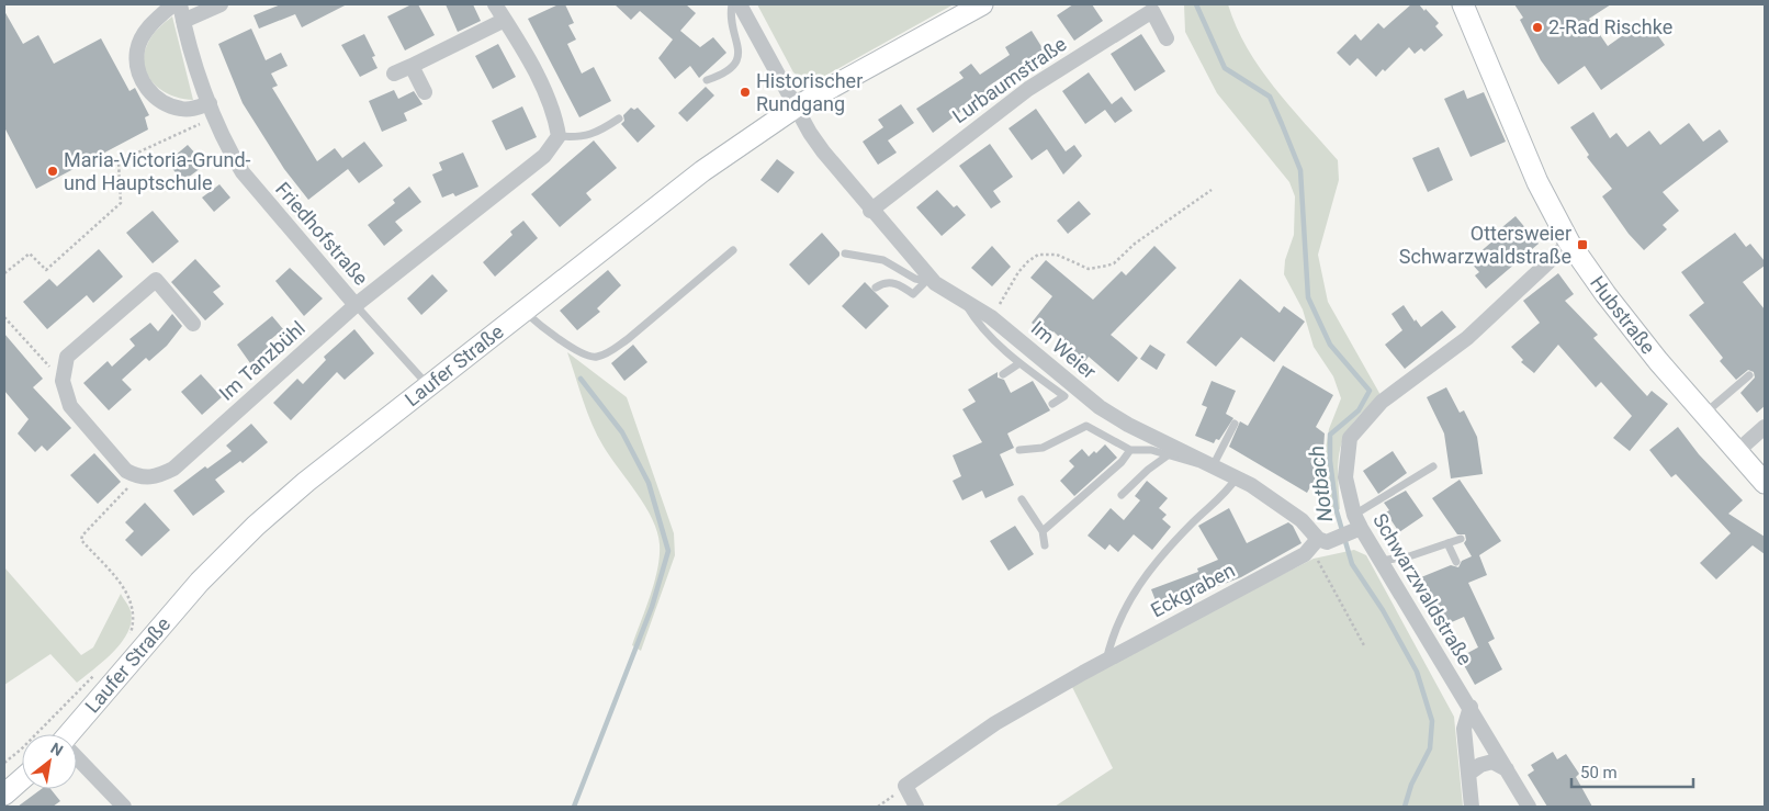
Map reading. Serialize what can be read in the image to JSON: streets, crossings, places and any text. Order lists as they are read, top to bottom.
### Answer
{
  "streets": {
    "main road": ["Hubstraße", "Laufer Straße"],
    "street": [
      "Lurbaumstraße",
      "Friedhofstraße",
      "Im Weier",
      "Im Tanzbühl",
      "Schwarzwaldstraße",
      "Eckgraben"
    ]
  },
  "crossings": [
    ["Lurbaumstraße", "Im Weier"],
    ["Friedhofstraße", "Im Tanzbühl"],
    ["Hubstraße", "Schwarzwaldstraße"],
    ["Im Weier", "Laufer Straße"],
    ["Im Weier", "Eckgraben"]
  ],
  "water": ["Notbach"],
  "places": {
    "other": ["2-Rad Rischke", "Historischer Rundgang", "Maria-Victoria-Grund- und Hauptschule"],
    "transit": ["Ottersweier Schwarzwaldstraße"]
  },
  "scale_bar": "50 m",
  "north": "top right"
}
